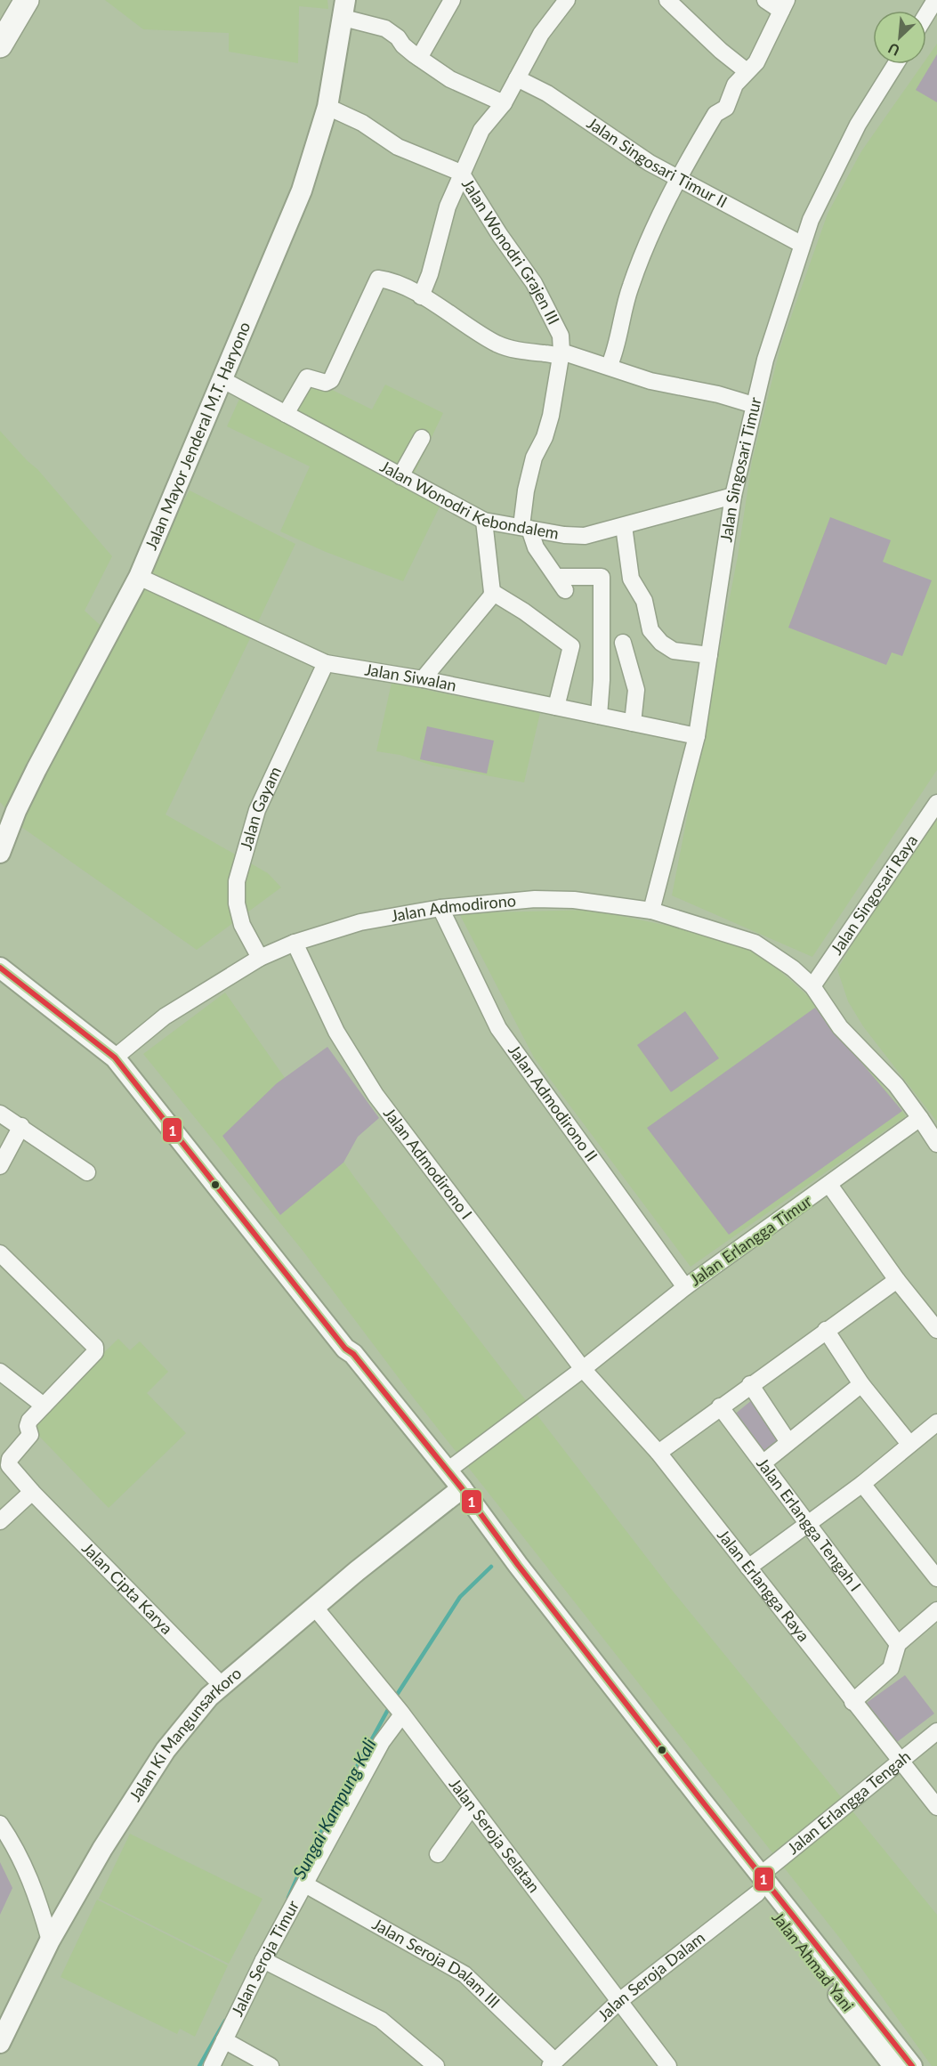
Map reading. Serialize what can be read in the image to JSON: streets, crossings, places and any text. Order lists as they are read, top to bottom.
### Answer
{
  "streets": {
    "main road": ["Jalan Mayor Jenderal M.T. Haryono", "Jalan Ki Mangunsarkoro", "Jalan Ahmad Yani"],
    "street": [
      "Jalan Singosari Timur II",
      "Jalan Wonodri Grajen III",
      "Jalan Singosari Timur",
      "Jalan Wonodri Kebondalem",
      "Jalan Siwalan",
      "Jalan Gayam",
      "Jalan Singosari Raya",
      "Jalan Admodirono",
      "Jalan Admodirono II",
      "Jalan Admodirono I",
      "Jalan Erlangga Timur",
      "Jalan Erlangga Tengah I",
      "Jalan Erlangga Raya",
      "Jalan Cipta Karya",
      "Jalan Erlangga Tengah",
      "Jalan Seroja Selatan",
      "Jalan Seroja Timur",
      "Jalan Seroja Dalam III",
      "Jalan Seroja Dalam"
    ]
  },
  "crossings": [
    ["Jalan Singosari Timur II", "Jalan Singosari Timur"],
    ["Jalan Wonodri Grajen III", "Jalan Mayor Jenderal M.T. Haryono"],
    ["Jalan Wonodri Grajen III", "Jalan Wonodri Kebondalem"],
    ["Jalan Mayor Jenderal M.T. Haryono", "Jalan Wonodri Kebondalem"],
    ["Jalan Mayor Jenderal M.T. Haryono", "Jalan Siwalan"],
    ["Jalan Singosari Timur", "Jalan Wonodri Kebondalem"],
    ["Jalan Singosari Timur", "Jalan Siwalan"],
    ["Jalan Singosari Timur", "Jalan Admodirono"],
    ["Jalan Siwalan", "Jalan Gayam"],
    ["Jalan Gayam", "Jalan Admodirono"],
    ["Jalan Singosari Raya", "Jalan Admodirono"],
    ["Jalan Admodirono", "Jalan Admodirono II"],
    ["Jalan Admodirono", "Jalan Admodirono I"],
    ["Jalan Admodirono", "Jalan Ahmad Yani"],
    ["Jalan Admodirono II", "Jalan Erlangga Timur"],
    ["Jalan Admodirono I", "Jalan Erlangga Timur"],
    ["Jalan Admodirono I", "Jalan Erlangga Raya"],
    ["Jalan Erlangga Timur", "Jalan Erlangga Raya"],
    ["Jalan Erlangga Timur", "Jalan Ahmad Yani"],
    ["Jalan Erlangga Raya", "Jalan Erlangga Tengah"],
    ["Jalan Cipta Karya", "Jalan Ki Mangunsarkoro"],
    ["Jalan Ki Mangunsarkoro", "Jalan Seroja Selatan"],
    ["Jalan Ki Mangunsarkoro", "Jalan Ahmad Yani"],
    ["Jalan Erlangga Tengah", "Jalan Ahmad Yani"],
    ["Jalan Erlangga Tengah", "Jalan Seroja Dalam"],
    ["Jalan Seroja Selatan", "Jalan Seroja Timur"],
    ["Jalan Seroja Selatan", "Jalan Seroja Dalam"],
    ["Jalan Seroja Timur", "Jalan Seroja Dalam III"],
    ["Jalan Ahmad Yani", "Jalan Seroja Dalam"],
    ["Jalan Seroja Dalam III", "Jalan Seroja Dalam"]
  ],
  "water": ["Sungai Kampung Kali"],
  "lines": ["transit line 1"],
  "north": "bottom left"
}
